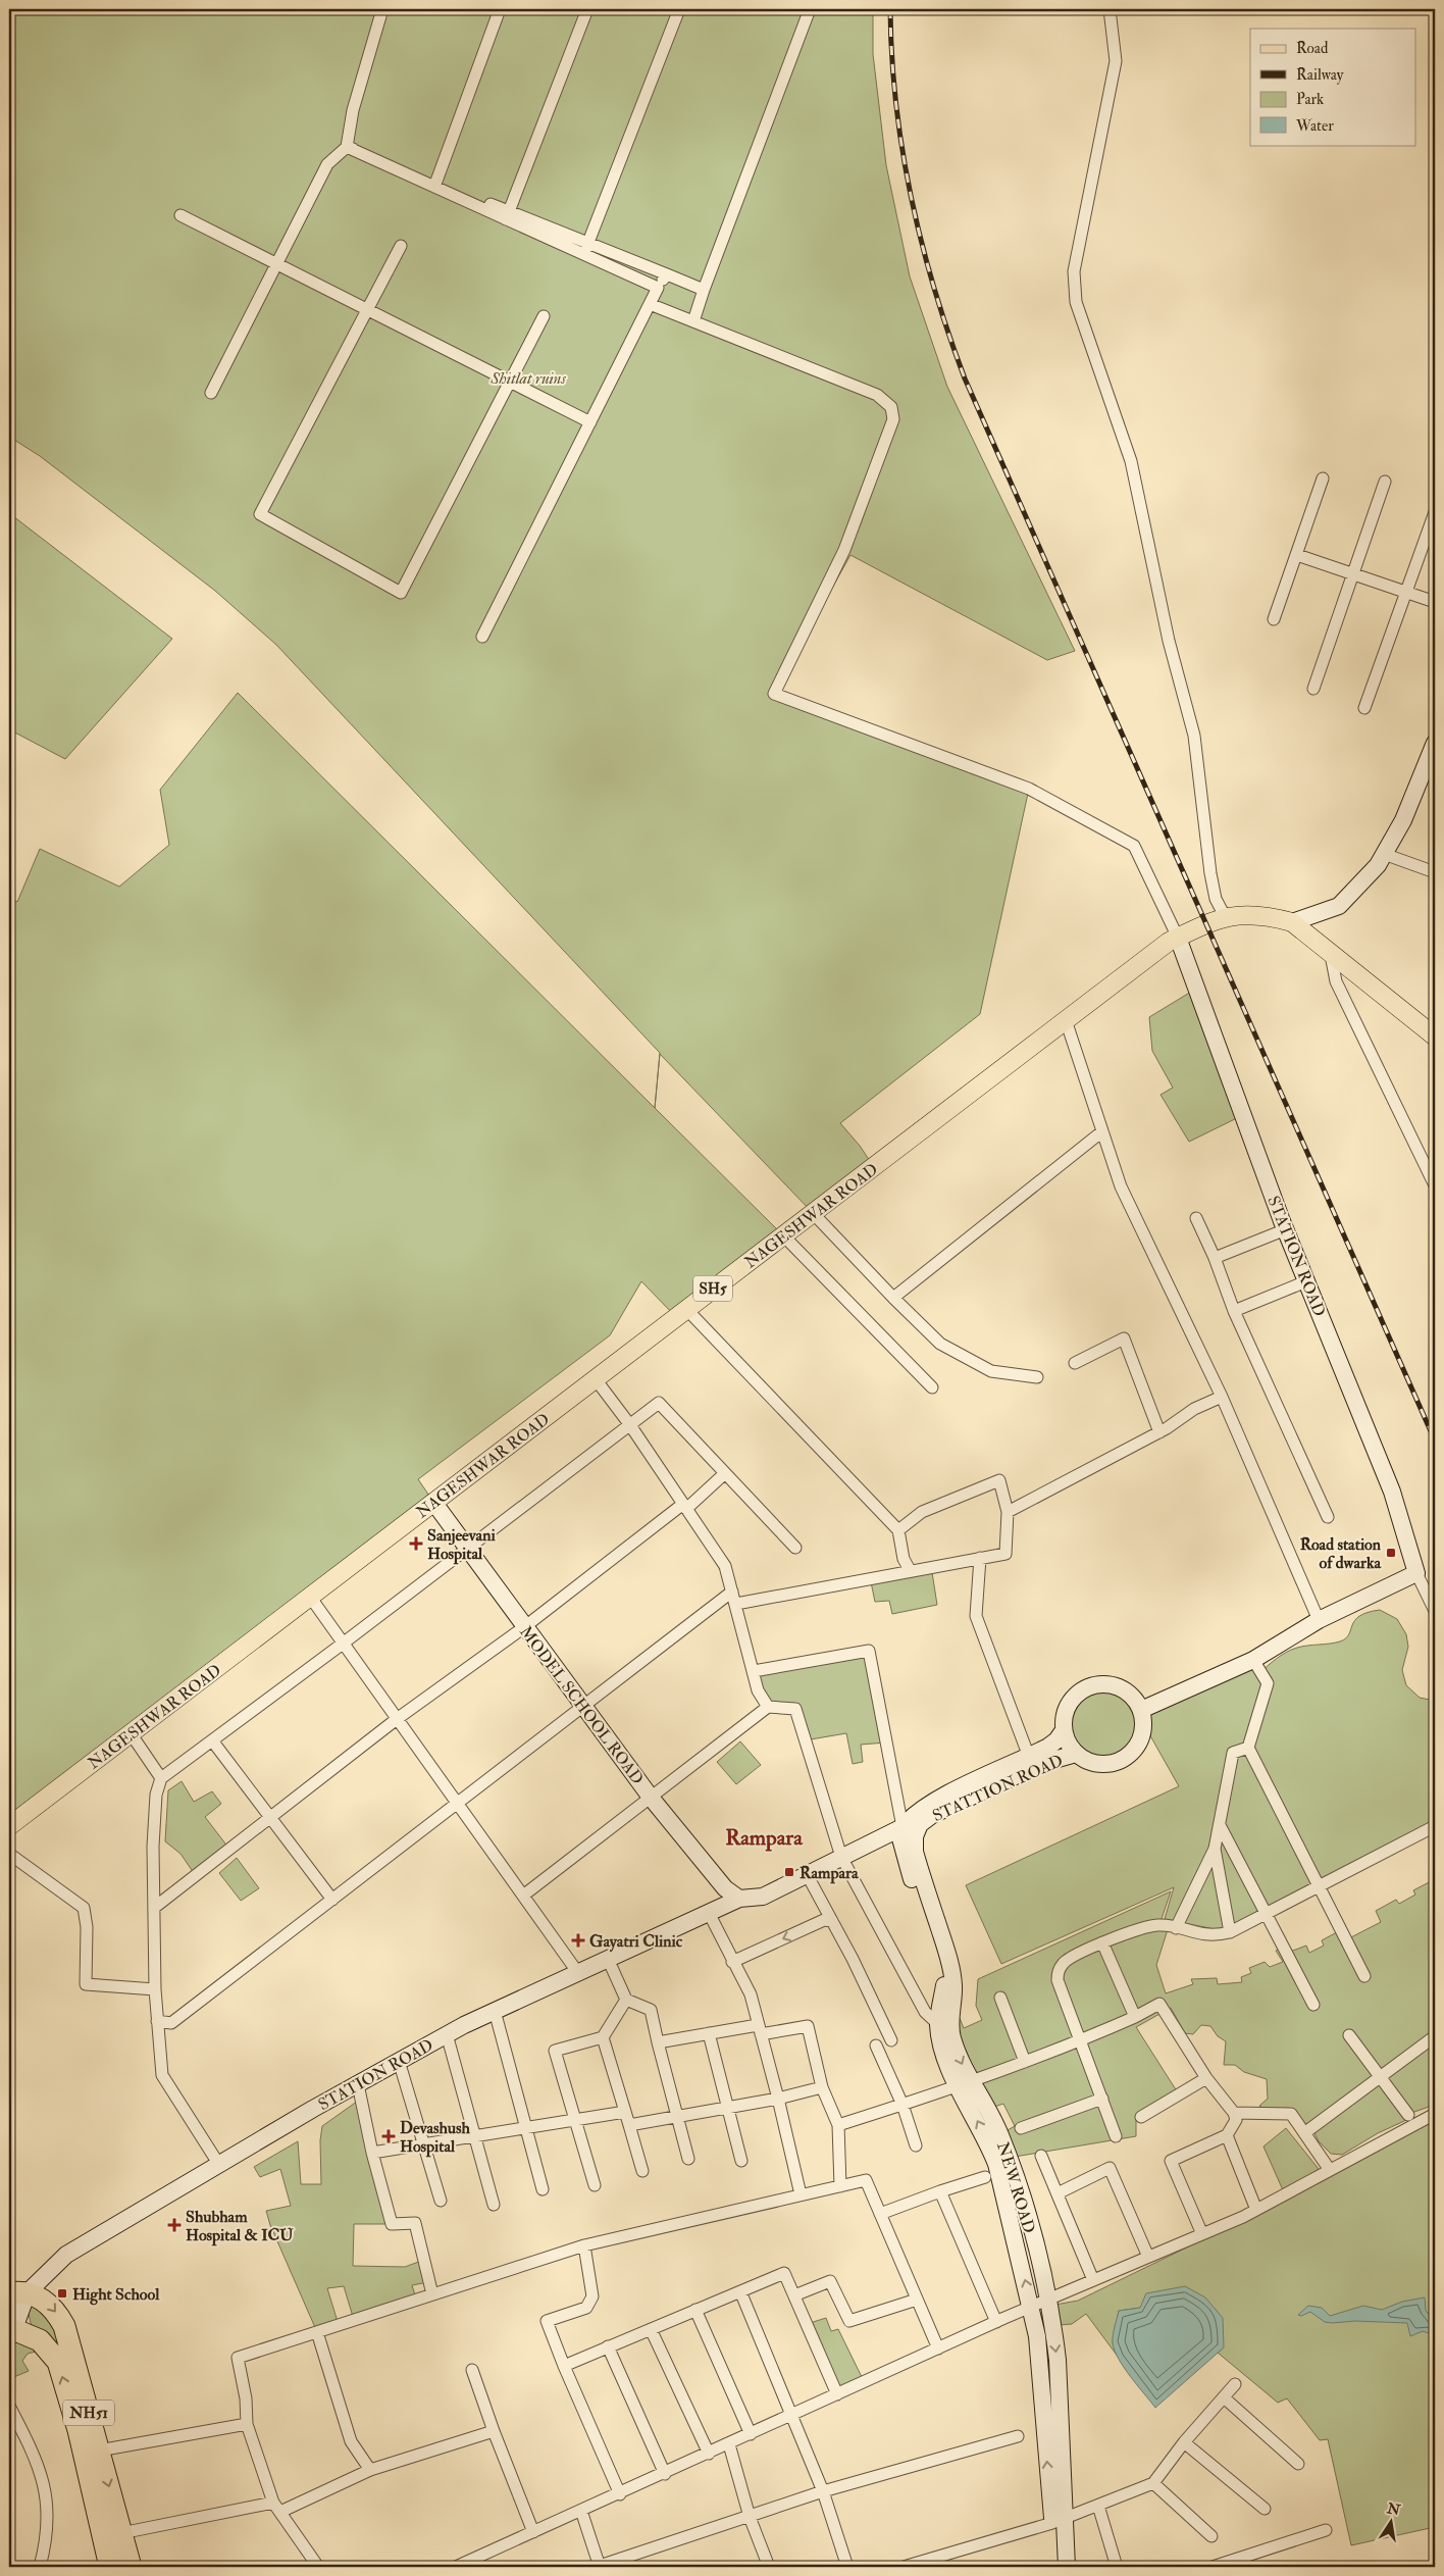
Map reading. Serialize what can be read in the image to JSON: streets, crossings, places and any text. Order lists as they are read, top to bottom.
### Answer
{
  "streets": {
    "highway": ["NH51"],
    "main road": ["NAGESHWAR ROAD", "SH5"],
    "street": [
      "STATION ROAD",
      "MODEL SCHOOL ROAD",
      "STATTION ROAD",
      "NEW ROAD"
    ]
  },
  "crossings": [
    ["NAGESHWAR ROAD", "STATION ROAD"],
    ["NAGESHWAR ROAD", "MODEL SCHOOL ROAD"],
    ["STATION ROAD", "MODEL SCHOOL ROAD"],
    ["STATION ROAD", "NH51"],
    ["STATTION ROAD", "NEW ROAD"]
  ],
  "districts": ["Rampara"],
  "parks": ["Shitlat ruins"],
  "places": {
    "health": [
      "Sanjeevani Hospital",
      "Gayatri Clinic",
      "Devashush Hospital",
      "Shubham Hospital & ICU"
    ],
    "transit": ["Road station of dwarka", "Rampara", "Hight School"]
  },
  "legend": [
    "Road",
    "Railway",
    "Park",
    "Water"
  ],
  "north": "top"
}
